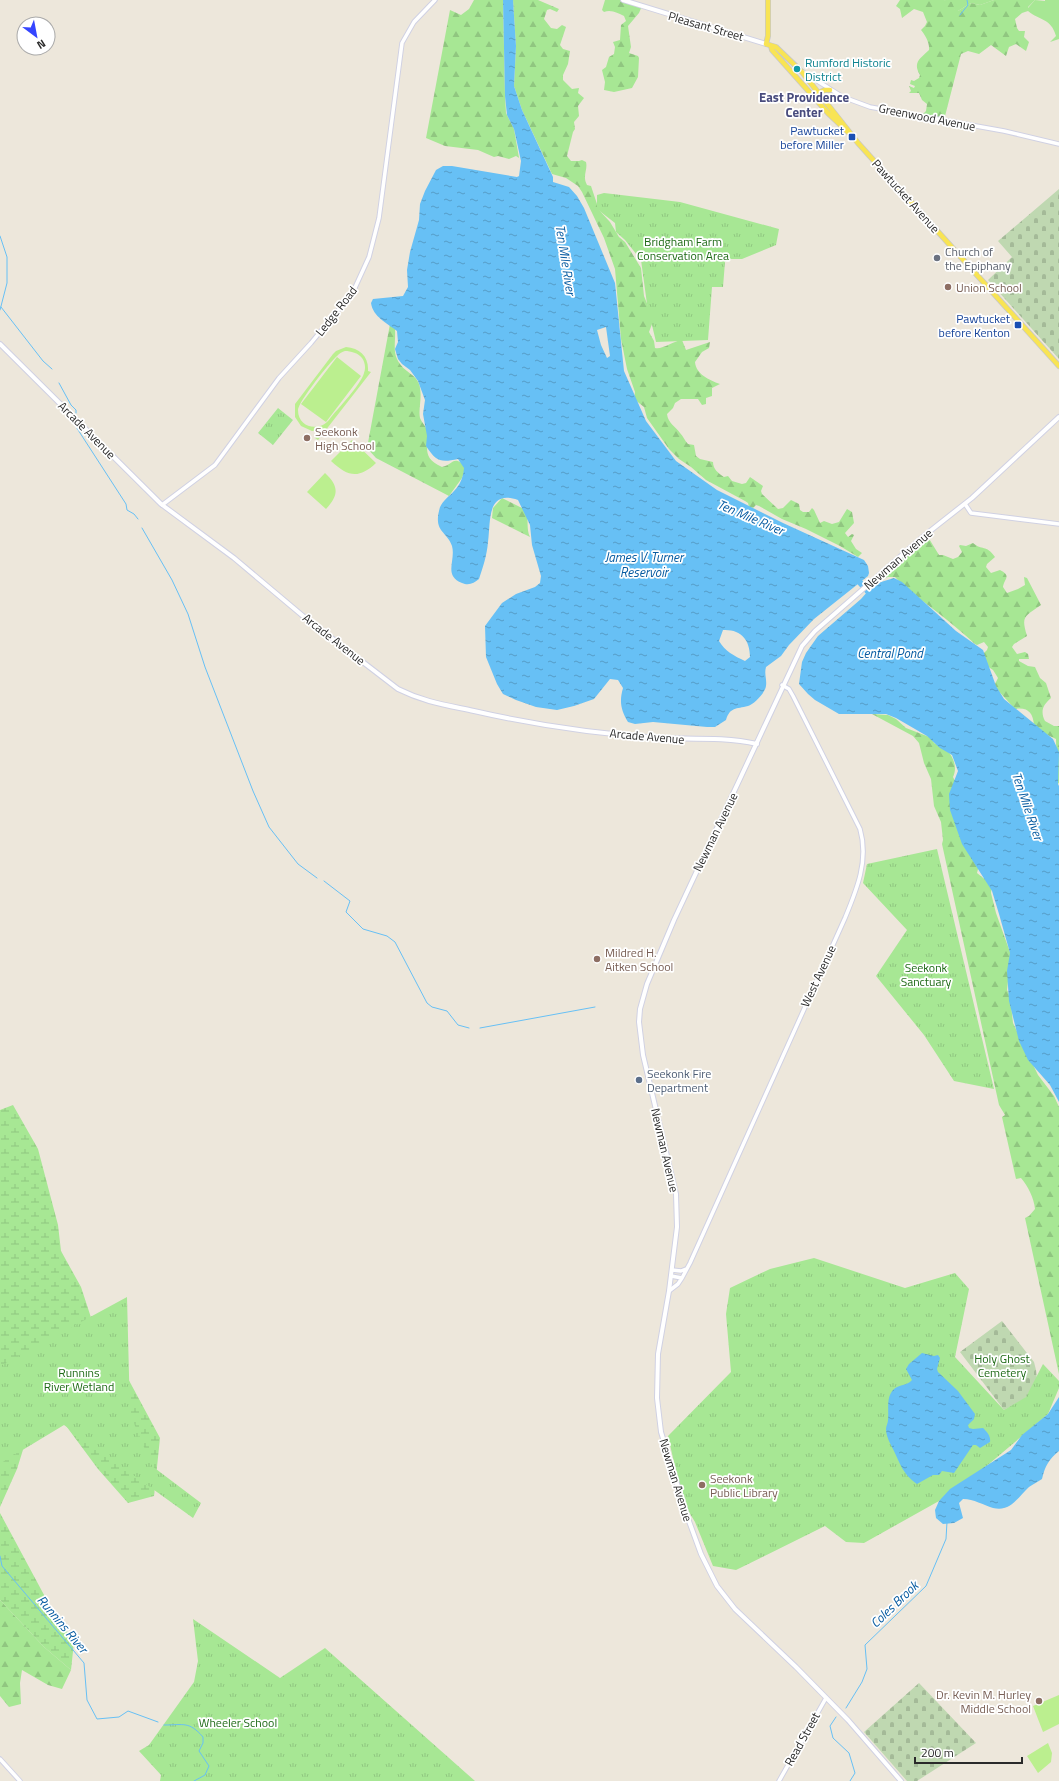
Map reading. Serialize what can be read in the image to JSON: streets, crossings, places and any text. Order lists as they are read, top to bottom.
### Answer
{
  "streets": {
    "main road": [
      "Pleasant Street",
      "Pawtucket Avenue",
      "Arcade Avenue",
      "Newman Avenue"
    ],
    "street": [
      "Greenwood Avenue",
      "Ledge Road",
      "West Avenue",
      "Read Street"
    ]
  },
  "crossings": [
    ["Pleasant Street", "Pawtucket Avenue"],
    ["Greenwood Avenue", "Pawtucket Avenue"],
    ["Ledge Road", "Arcade Avenue"],
    ["Arcade Avenue", "Newman Avenue"],
    ["Newman Avenue", "West Avenue"],
    ["Newman Avenue", "Read Street"]
  ],
  "districts": ["East Providence Center"],
  "water": [
    "Ten Mile River",
    "James V. Turner Reservoir",
    "Central Pond",
    "Coles Brook",
    "Runnins River"
  ],
  "parks": [
    "Bridgham Farm Conservation Area",
    "Seekonk Sanctuary",
    "Holy Ghost Cemetery",
    "Runnins River Wetland",
    "Wheeler School"
  ],
  "places": {
    "other": [
      "Rumford Historic District",
      "Church of the Epiphany",
      "Union School",
      "Seekonk High School",
      "Mildred H. Aitken School",
      "Seekonk Fire Department",
      "Seekonk Public Library",
      "Dr. Kevin M. Hurley Middle School"
    ],
    "transit": ["Pawtucket before Miller", "Pawtucket before Kenton"]
  },
  "scale_bar": "200 m",
  "north": "bottom right"
}
